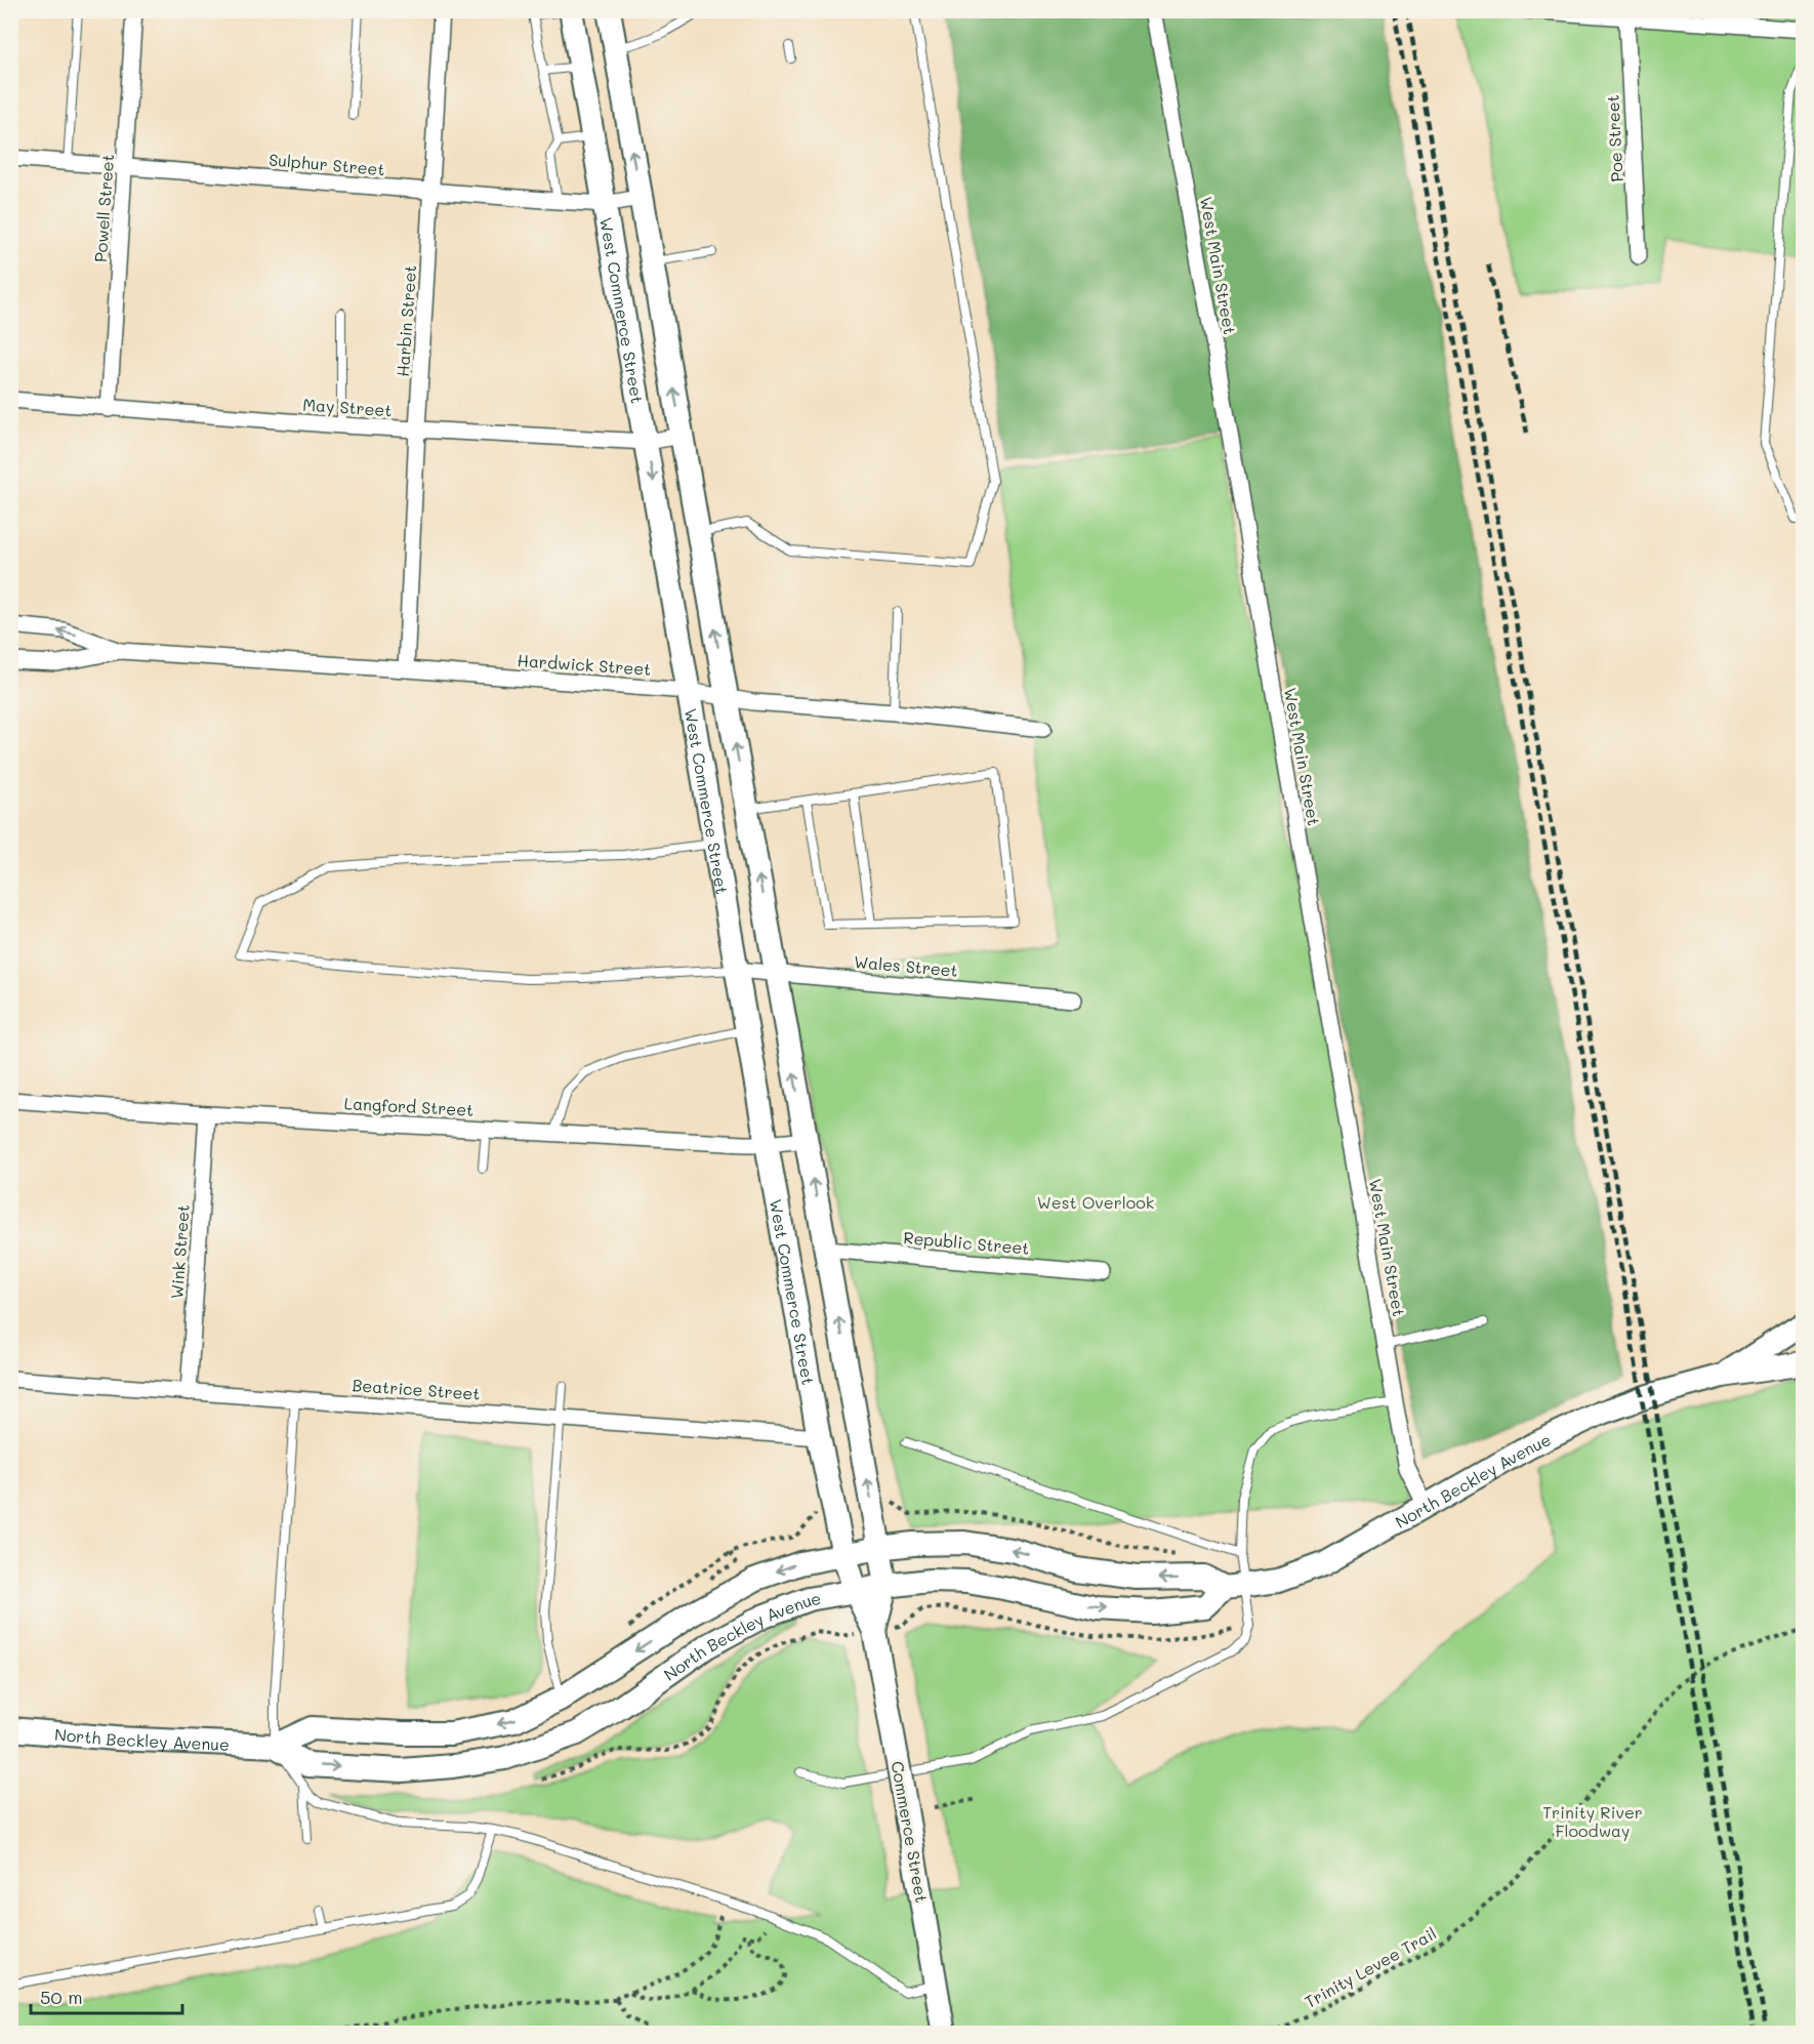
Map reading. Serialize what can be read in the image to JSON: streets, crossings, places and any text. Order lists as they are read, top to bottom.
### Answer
{
  "streets": {
    "main road": ["West Commerce Street", "North Beckley Avenue", "Commerce Street"],
    "street": [
      "Poe Street",
      "Sulphur Street",
      "Powell Street",
      "West Main Street",
      "Harbin Street",
      "May Street",
      "Hardwick Street",
      "Wales Street",
      "Langford Street",
      "Republic Street",
      "Wink Street",
      "Beatrice Street"
    ],
    "path": ["Trinity Levee Trail"]
  },
  "crossings": [
    ["Sulphur Street", "Powell Street"],
    ["Sulphur Street", "West Commerce Street"],
    ["Sulphur Street", "Harbin Street"],
    ["Powell Street", "May Street"],
    ["West Main Street", "North Beckley Avenue"],
    ["West Commerce Street", "May Street"],
    ["West Commerce Street", "Hardwick Street"],
    ["West Commerce Street", "Wales Street"],
    ["West Commerce Street", "Langford Street"],
    ["West Commerce Street", "Beatrice Street"],
    ["West Commerce Street", "North Beckley Avenue"],
    ["West Commerce Street", "Commerce Street"],
    ["Harbin Street", "May Street"],
    ["Harbin Street", "Hardwick Street"],
    ["Langford Street", "Wink Street"],
    ["Wink Street", "Beatrice Street"],
    ["North Beckley Avenue", "Commerce Street"]
  ],
  "parks": ["West Overlook", "Trinity River Floodway"],
  "scale_bar": "50 m"
}
